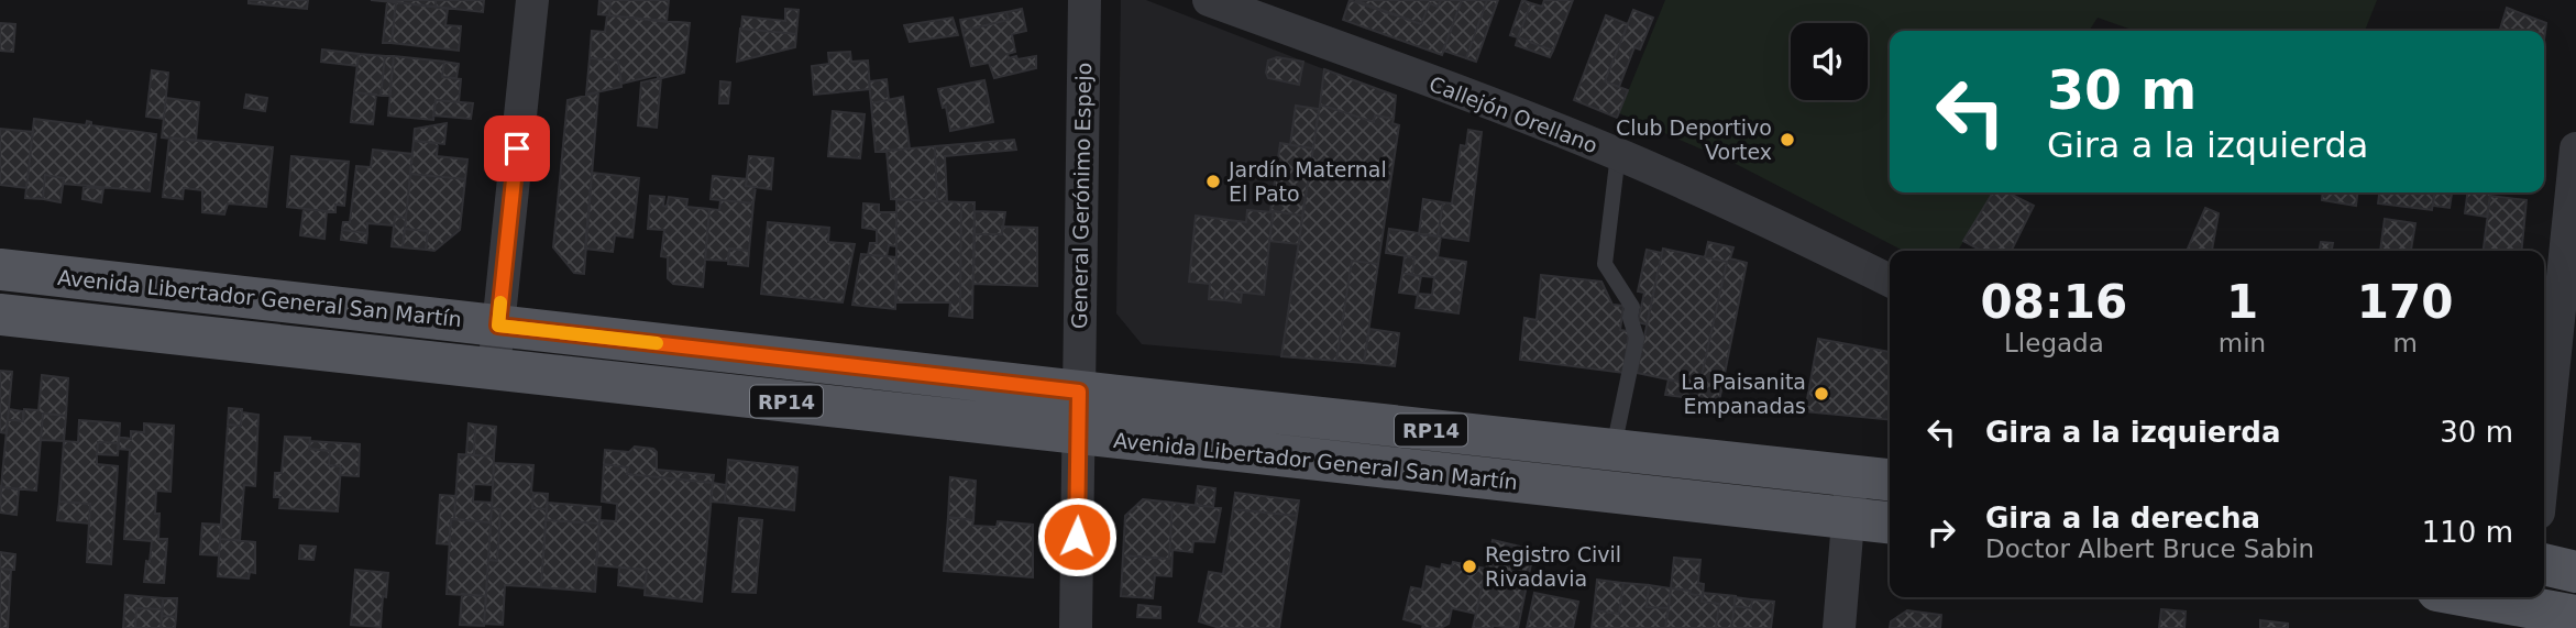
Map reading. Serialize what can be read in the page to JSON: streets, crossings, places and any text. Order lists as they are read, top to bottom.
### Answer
{
  "streets": {
    "main road": ["Avenida Libertador General San Martín", "RP14"],
    "street": ["Callejón Orellano", "General Gerónimo Espejo"]
  },
  "crossings": [
    ["General Gerónimo Espejo", "Avenida Libertador General San Martín"]
  ],
  "places": [
    "Club Deportivo Vortex",
    "Jardín Maternal El Pato",
    "La Paisanita Empanadas",
    "Registro Civil Rivadavia"
  ],
  "page": {
    "turn": ["30 m", "Gira a la izquierda"],
    "eta": [
      "08:16",
      "Llegada",
      "1",
      "min",
      "170",
      "m"
    ],
    "list": [
      {
        "name": "Gira a la izquierda",
        "value": "30 m"
      },
      {
        "name": "Gira a la derecha",
        "note": "Doctor Albert Bruce Sabin",
        "value": "110 m"
      }
    ]
  }
}
